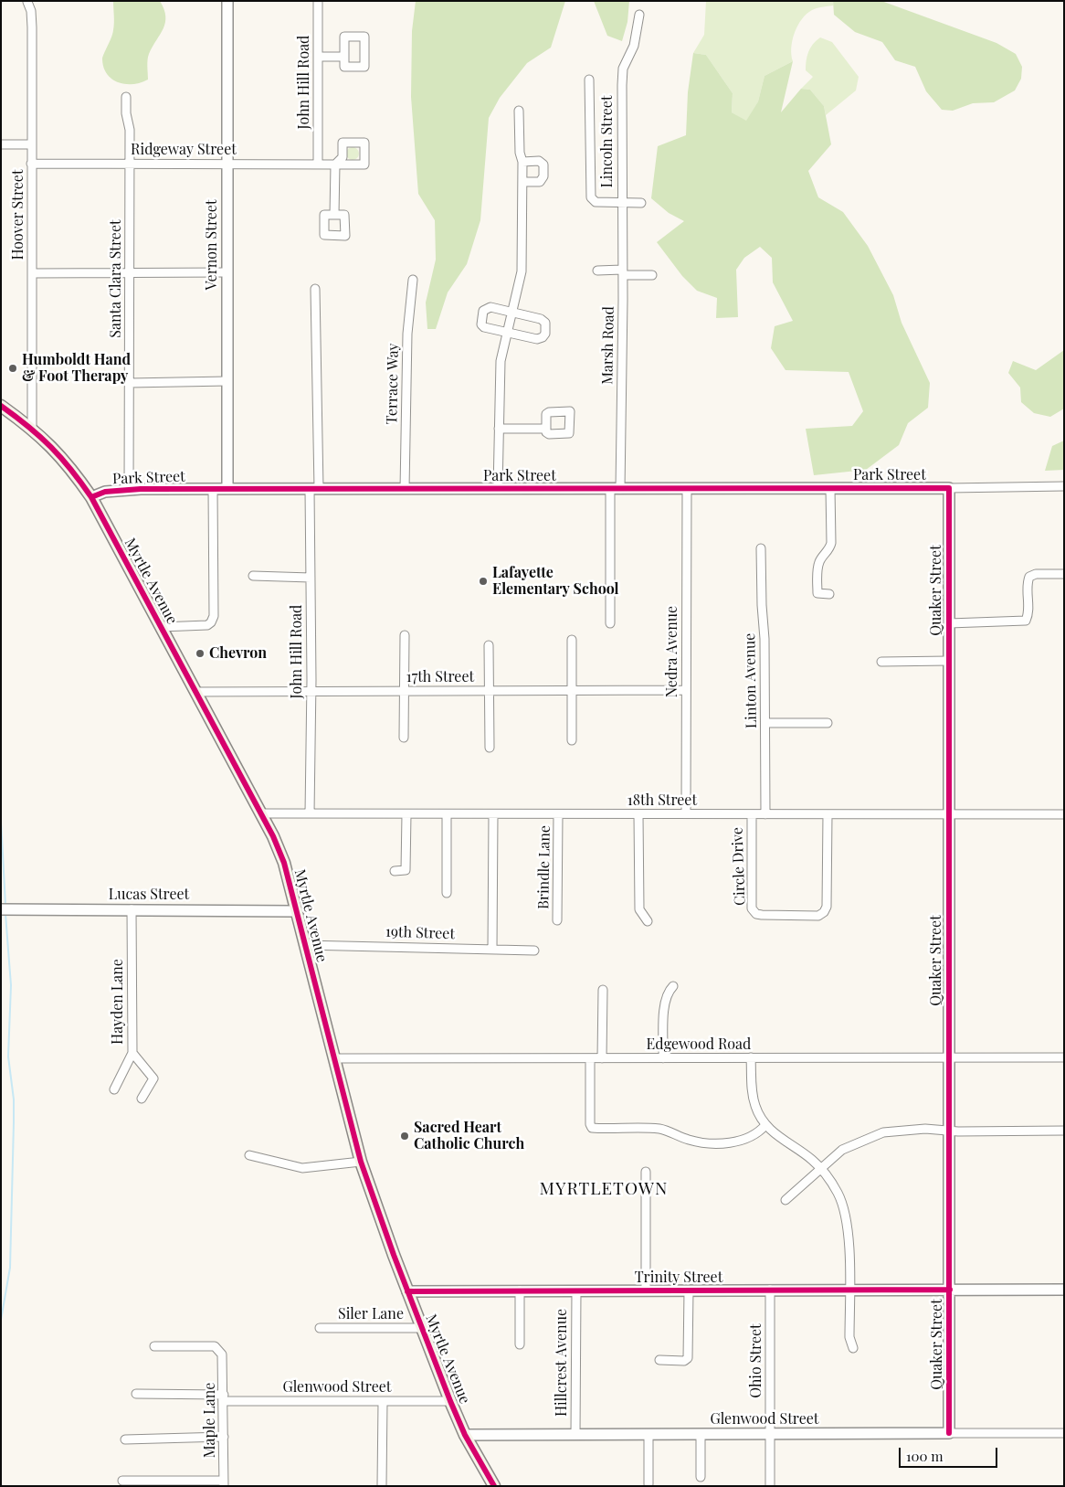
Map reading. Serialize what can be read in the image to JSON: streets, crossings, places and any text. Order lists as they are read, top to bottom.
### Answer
{
  "streets": {
    "main road": ["Myrtle Avenue"],
    "street": [
      "John Hill Road",
      "Lincoln Street",
      "Ridgeway Street",
      "Hoover Street",
      "Vernon Street",
      "Santa Clara Street",
      "Marsh Road",
      "Terrace Way",
      "Park Street",
      "Quaker Street",
      "Nedra Avenue",
      "17th Street",
      "Linton Avenue",
      "18th Street",
      "Circle Drive",
      "Brindle Lane",
      "Lucas Street",
      "19th Street",
      "Hayden Lane",
      "Edgewood Road",
      "Trinity Street",
      "Siler Lane",
      "Ohio Street",
      "Hillcrest Avenue",
      "Glenwood Street",
      "Maple Lane"
    ]
  },
  "crossings": [
    ["John Hill Road", "Ridgeway Street"],
    ["John Hill Road", "Park Street"],
    ["John Hill Road", "17th Street"],
    ["John Hill Road", "18th Street"],
    ["Lincoln Street", "Marsh Road"],
    ["Ridgeway Street", "Hoover Street"],
    ["Ridgeway Street", "Vernon Street"],
    ["Ridgeway Street", "Santa Clara Street"],
    ["Hoover Street", "Myrtle Avenue"],
    ["Vernon Street", "Park Street"],
    ["Santa Clara Street", "Park Street"],
    ["Marsh Road", "Park Street"],
    ["Terrace Way", "Park Street"],
    ["Park Street", "Myrtle Avenue"],
    ["Park Street", "Quaker Street"],
    ["Park Street", "Nedra Avenue"],
    ["Myrtle Avenue", "17th Street"],
    ["Myrtle Avenue", "18th Street"],
    ["Myrtle Avenue", "Lucas Street"],
    ["Myrtle Avenue", "19th Street"],
    ["Myrtle Avenue", "Edgewood Road"],
    ["Myrtle Avenue", "Trinity Street"],
    ["Myrtle Avenue", "Siler Lane"],
    ["Myrtle Avenue", "Glenwood Street"],
    ["Quaker Street", "18th Street"],
    ["Quaker Street", "Edgewood Road"],
    ["Quaker Street", "Trinity Street"],
    ["Quaker Street", "Glenwood Street"],
    ["Nedra Avenue", "17th Street"],
    ["Nedra Avenue", "18th Street"],
    ["Linton Avenue", "18th Street"],
    ["18th Street", "Circle Drive"],
    ["18th Street", "Brindle Lane"],
    ["Lucas Street", "Hayden Lane"],
    ["Trinity Street", "Ohio Street"],
    ["Trinity Street", "Hillcrest Avenue"],
    ["Ohio Street", "Glenwood Street"],
    ["Hillcrest Avenue", "Glenwood Street"],
    ["Glenwood Street", "Maple Lane"]
  ],
  "districts": ["MYRTLETOWN"],
  "places": [
    "Humboldt Hand & Foot Therapy",
    "Lafayette Elementary School",
    "Chevron",
    "Sacred Heart Catholic Church"
  ],
  "scale_bar": "100 m"
}
